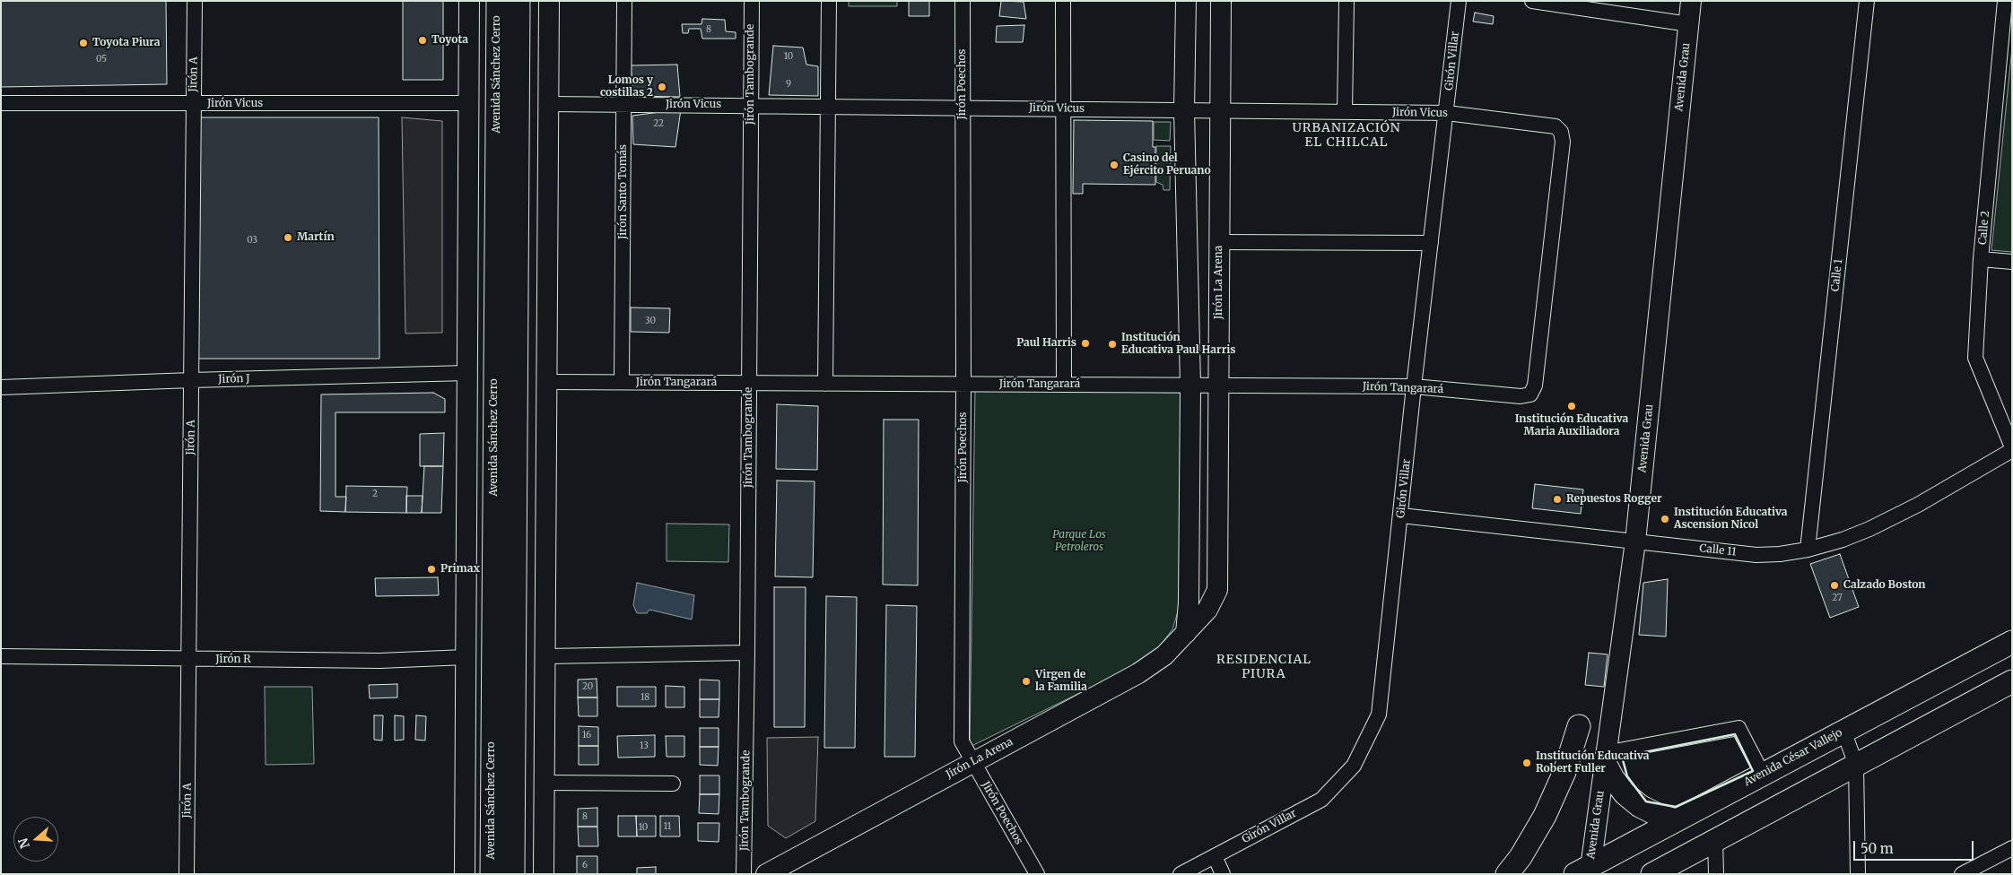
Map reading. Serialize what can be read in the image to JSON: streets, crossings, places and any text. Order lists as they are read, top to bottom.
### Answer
{
  "streets": {
    "main road": [
      "Avenida Sánchez Cerro",
      "Avenida Grau",
      "Jirón La Arena",
      "Avenida César Vallejo"
    ],
    "street": [
      "Girón Villar",
      "Jirón A",
      "Jirón Tambogrande",
      "Jirón Poechos",
      "Jirón Vicus",
      "Jirón Santo Tomás",
      "Calle 2",
      "Calle 1",
      "Jirón J",
      "Jirón Tangarará",
      "Calle 11",
      "Jirón R"
    ]
  },
  "crossings": [
    ["Girón Villar", "Jirón Vicus"],
    ["Girón Villar", "Jirón Tangarará"],
    ["Girón Villar", "Calle 11"],
    ["Jirón A", "Jirón Vicus"],
    ["Jirón A", "Jirón J"],
    ["Jirón A", "Jirón R"],
    ["Jirón Tambogrande", "Jirón Vicus"],
    ["Jirón Tambogrande", "Jirón Tangarará"],
    ["Avenida Grau", "Calle 11"],
    ["Avenida Grau", "Avenida César Vallejo"],
    ["Jirón Poechos", "Jirón Vicus"],
    ["Jirón Poechos", "Jirón La Arena"],
    ["Jirón Poechos", "Jirón Tangarará"],
    ["Jirón Vicus", "Jirón Santo Tomás"],
    ["Jirón Vicus", "Jirón La Arena"],
    ["Jirón Vicus", "Jirón Tangarará"],
    ["Jirón Santo Tomás", "Jirón Tangarará"],
    ["Calle 2", "Calle 11"],
    ["Calle 1", "Calle 11"],
    ["Jirón La Arena", "Jirón Tangarará"]
  ],
  "districts": ["URBANIZACIÓN EL CHILCAL", "RESIDENCIAL PIURA"],
  "parks": ["Parque Los Petroleros"],
  "places": [
    "Toyota",
    "Toyota Piura",
    "Lomos y costillas 2",
    "Casino del Ejército Peruano",
    "Martín",
    "Paul Harris",
    "Institución Educativa Paul Harris",
    "Institución Educativa Maria Auxiliadora",
    "Repuestos Rogger",
    "Institución Educativa Ascension Nicol",
    "Primax",
    "Calzado Boston",
    "Virgen de la Familia",
    "Institución Educativa Robert Fuller"
  ],
  "house_numbers": [
    "8",
    "10",
    "05",
    "9",
    "22",
    "03",
    "30",
    "2",
    "27",
    "20",
    "18",
    "16",
    "13",
    "8",
    "11",
    "10",
    "6"
  ],
  "scale_bar": "50 m",
  "north": "left"
}
